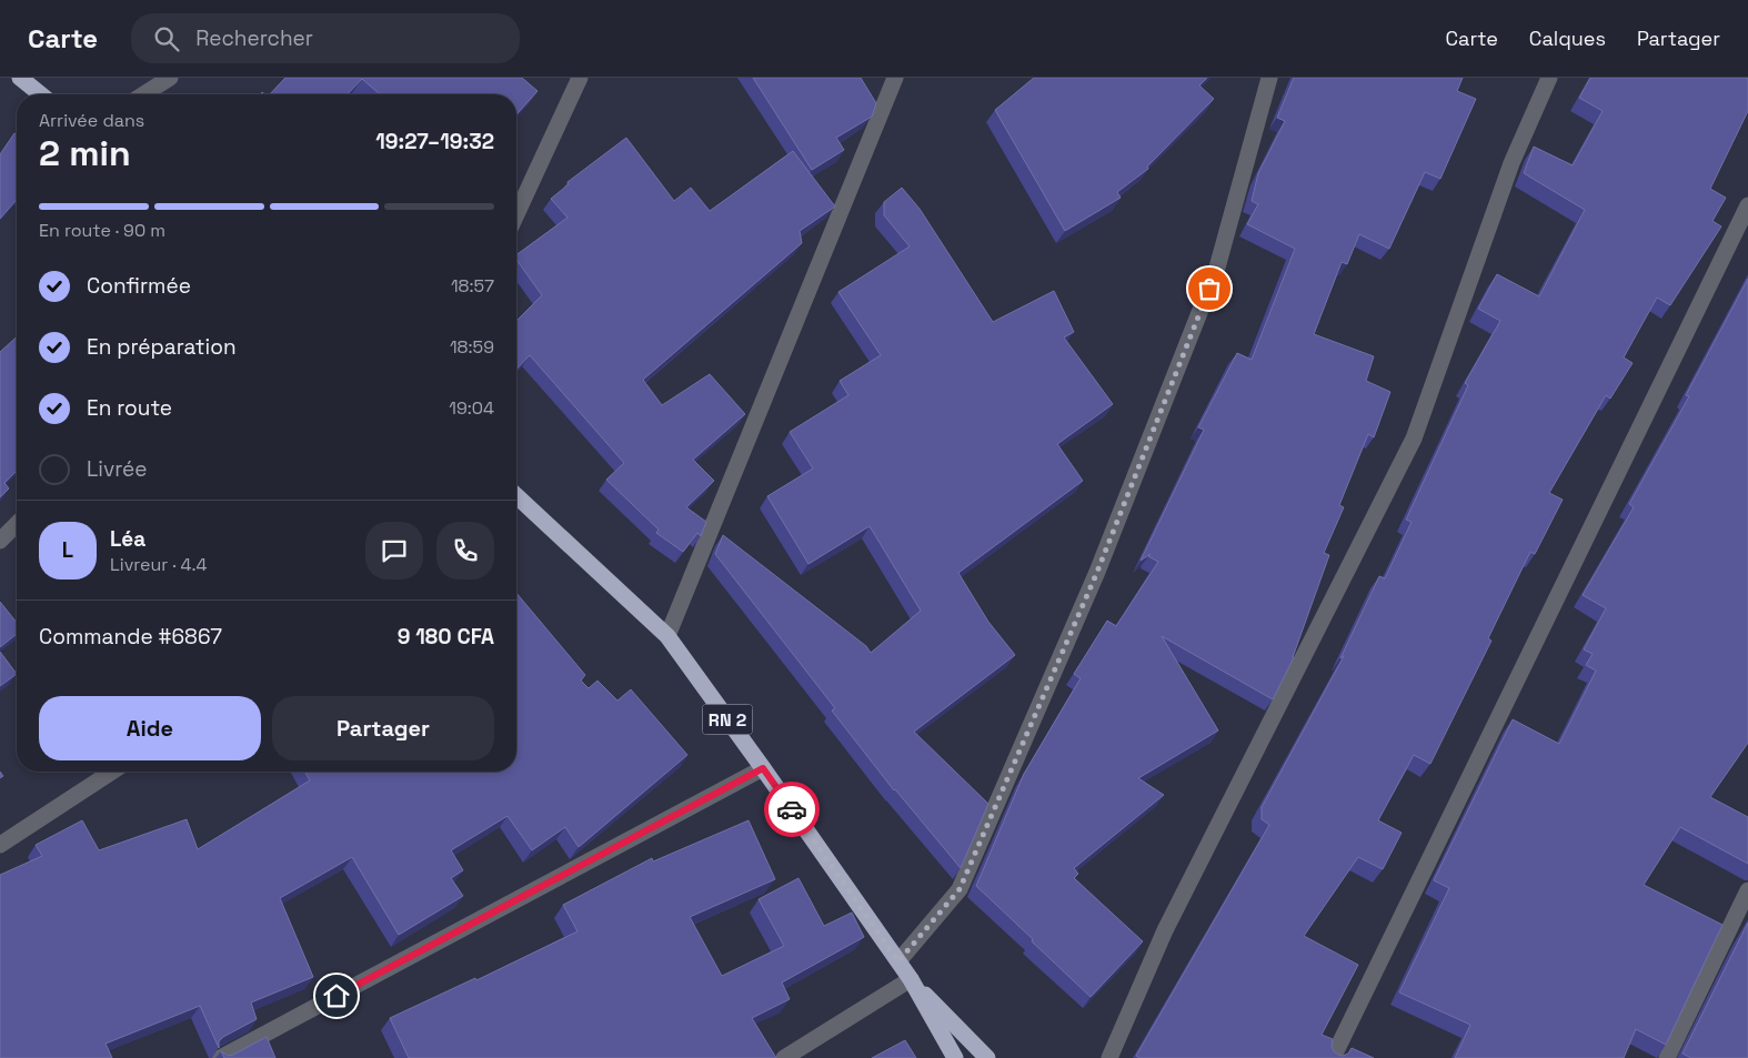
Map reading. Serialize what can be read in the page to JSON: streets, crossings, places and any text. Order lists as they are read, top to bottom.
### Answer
{
  "streets": {
    "highway": ["RN 2"]
  },
  "page": {
    "header": "Carte",
    "search": "Rechercher",
    "nav": ["Carte", "Calques", "Partager"],
    "heading": ["2 min", "Arrivée dans", "19:27–19:32"],
    "panel": [
      "Léa",
      "Livreur · 4.4",
      "Commande #6867",
      "9 180 CFA"
    ],
    "bar": "En route · 90 m",
    "list": [
      ["Confirmée", "18:57"],
      ["En préparation", "18:59"],
      ["En route", "19:04"],
      "Livrée"
    ],
    "round": "L",
    "buttons": ["Aide", "Partager"]
  }
}
